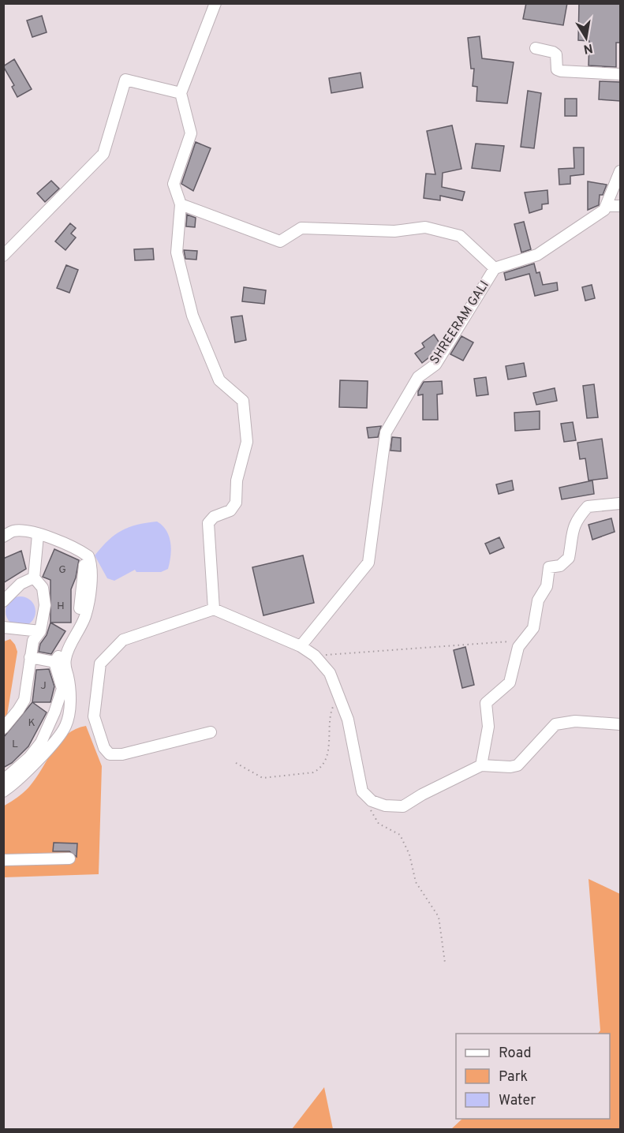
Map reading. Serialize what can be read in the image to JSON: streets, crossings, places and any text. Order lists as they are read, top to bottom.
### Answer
{
  "streets": {
    "street": ["SHREERAM GALI"]
  },
  "house_numbers": [
    "G",
    "H",
    "J",
    "K",
    "L"
  ],
  "legend": ["Road", "Park", "Water"],
  "north": "bottom"
}
